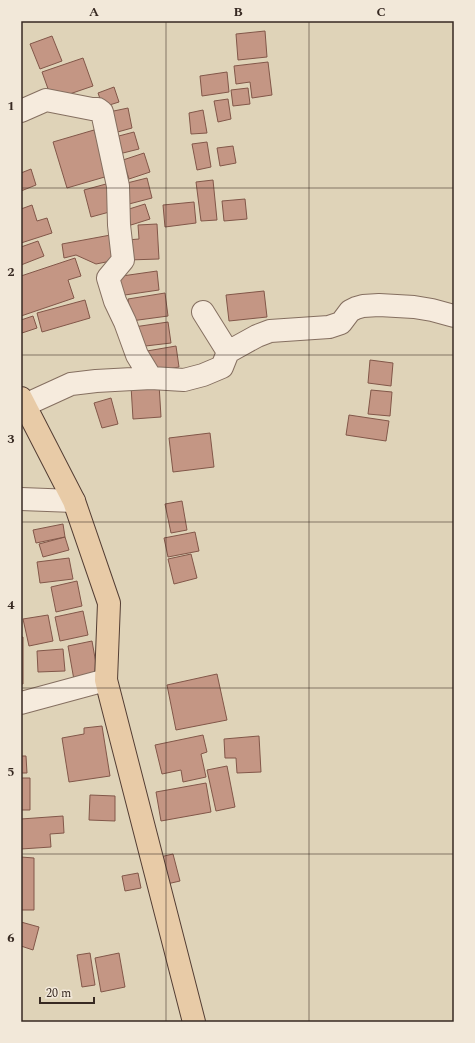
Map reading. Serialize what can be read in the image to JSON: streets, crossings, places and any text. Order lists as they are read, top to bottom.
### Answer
{
  "scale_bar": "20 m",
  "grid": {
    "columns": ["A", "B", "C"],
    "rows": [
      "1",
      "2",
      "3",
      "4",
      "5",
      "6"
    ]
  }
}
